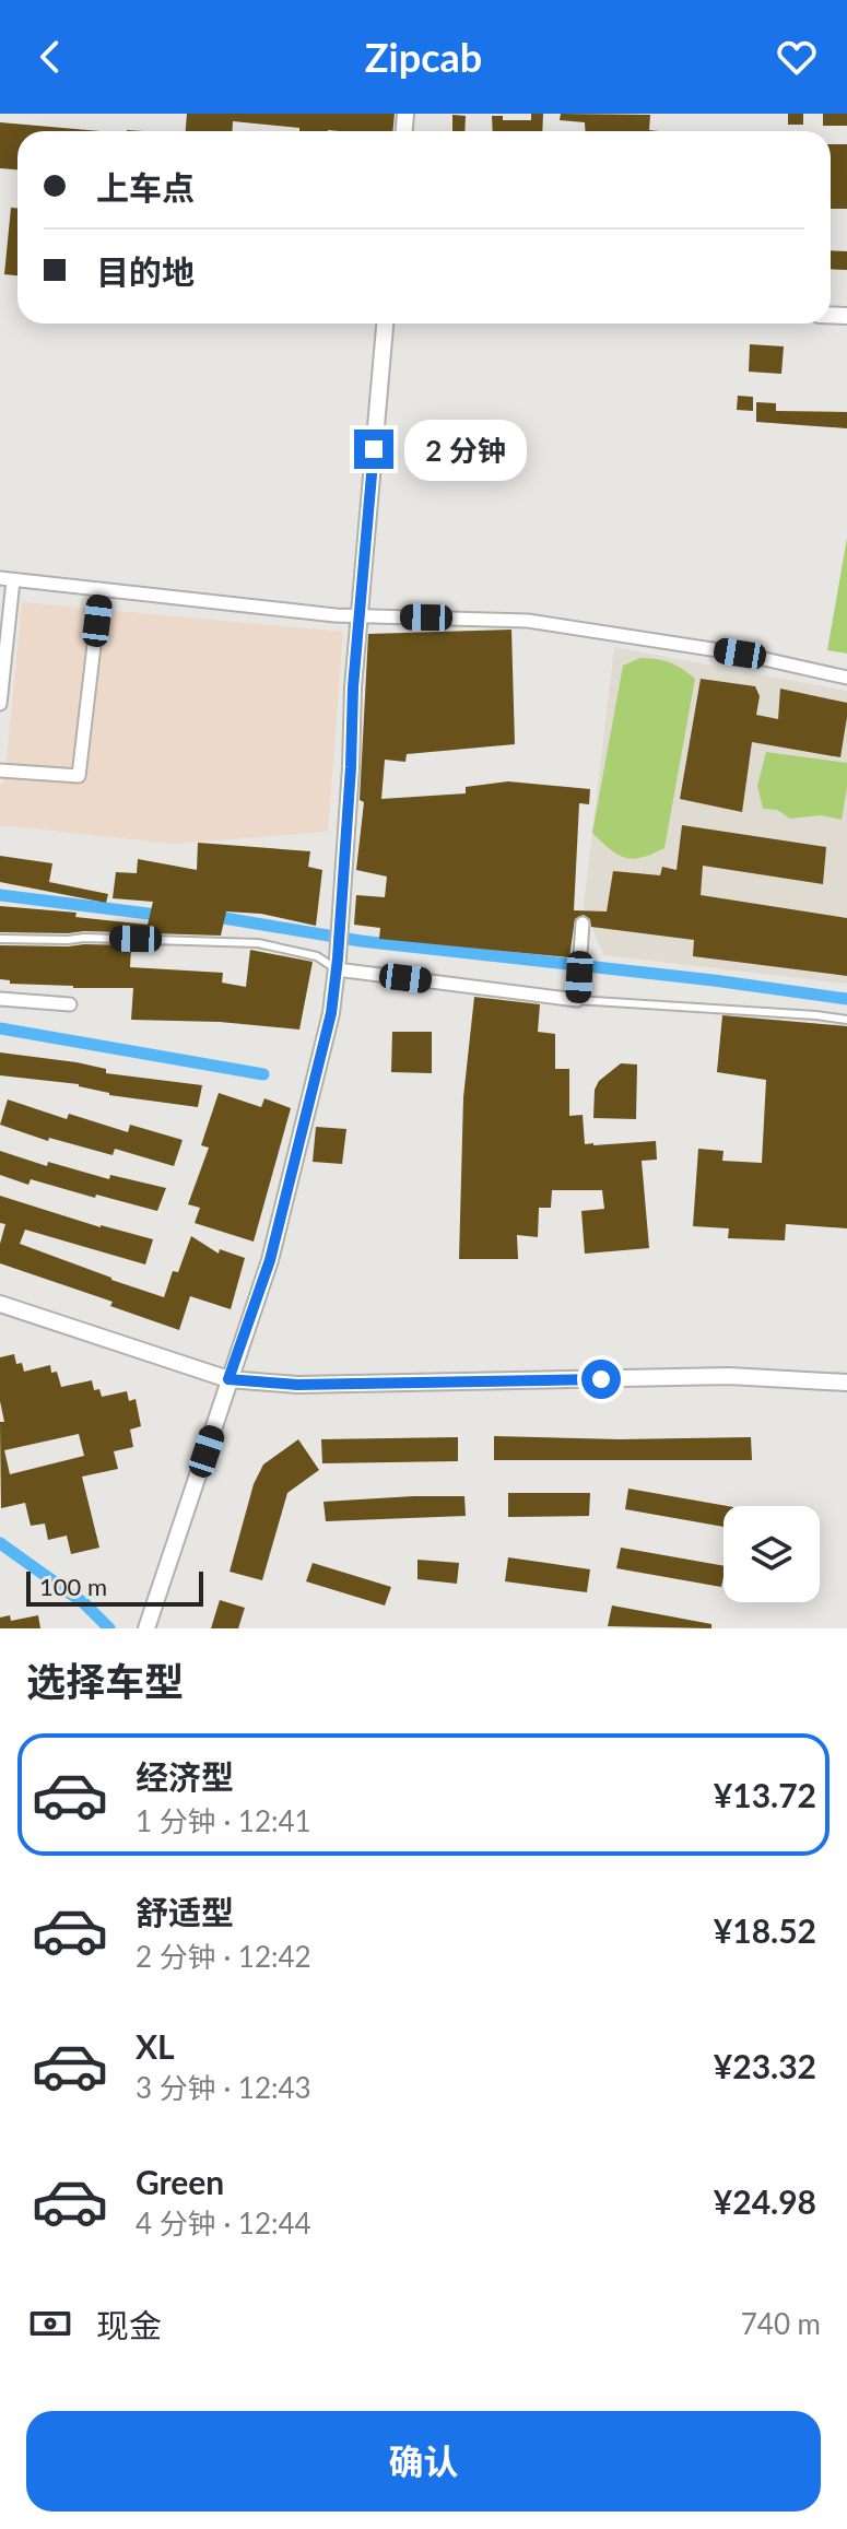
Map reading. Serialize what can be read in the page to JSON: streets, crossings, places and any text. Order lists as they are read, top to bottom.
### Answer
{
  "scale_bar": "100 m",
  "page": {
    "header": "Zipcab",
    "banner": ["上车点", "目的地"],
    "bubble": "2 分钟",
    "scale": "100 m",
    "heading": "选择车型",
    "list": [
      {
        "name": "经济型",
        "note": "1 分钟 · 12:41",
        "value": "¥13.72"
      },
      {
        "name": "舒适型",
        "note": "2 分钟 · 12:42",
        "value": "¥18.52"
      },
      {
        "name": "XL",
        "note": "3 分钟 · 12:43",
        "value": "¥23.32"
      },
      {
        "name": "Green",
        "note": "4 分钟 · 12:44",
        "value": "¥24.98"
      }
    ],
    "pay": ["现金", "740 m"],
    "buttons": "确认"
  }
}
